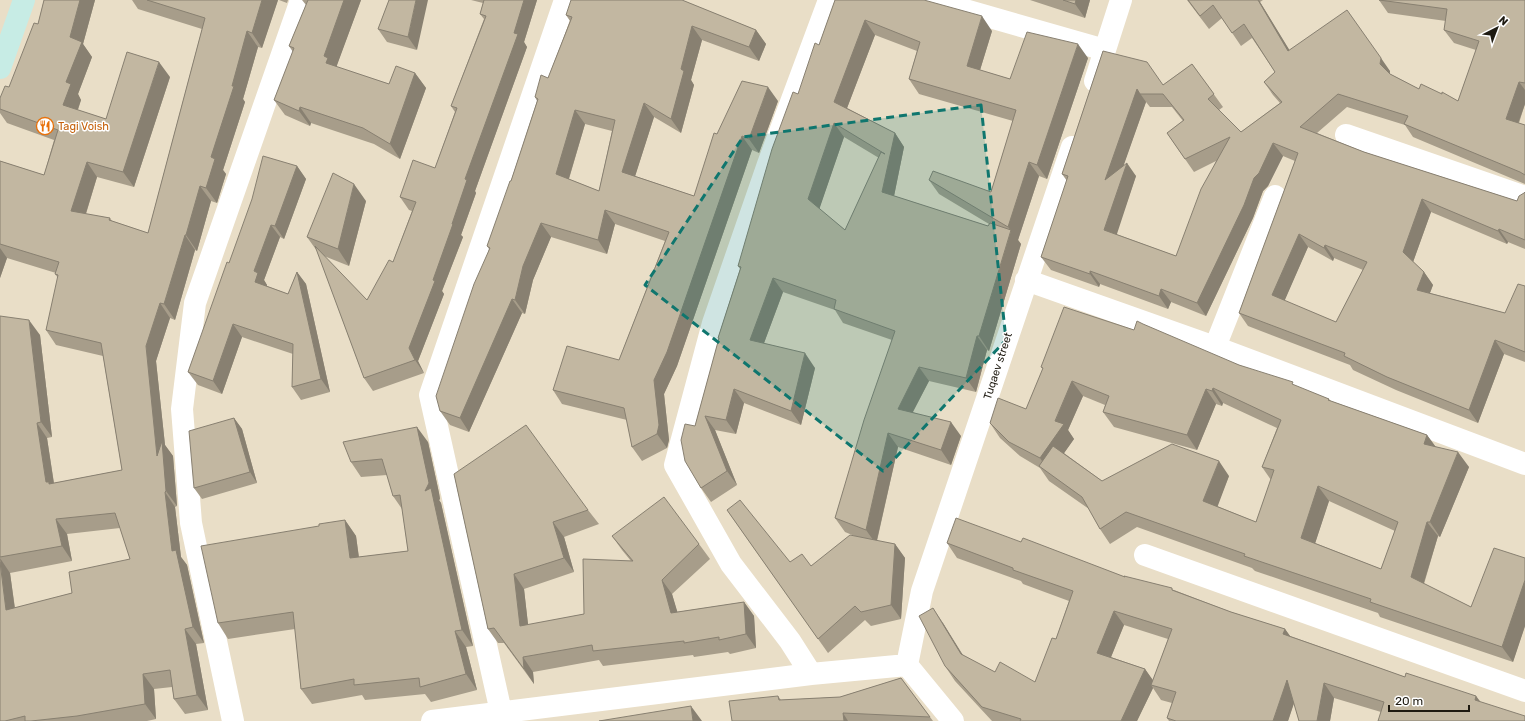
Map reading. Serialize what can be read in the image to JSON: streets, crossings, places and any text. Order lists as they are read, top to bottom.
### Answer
{
  "streets": {
    "street": ["Tuqaev street"]
  },
  "places": {
    "restaurant": ["Tagi Voish"]
  },
  "scale_bar": "20 m",
  "north": "top right"
}
